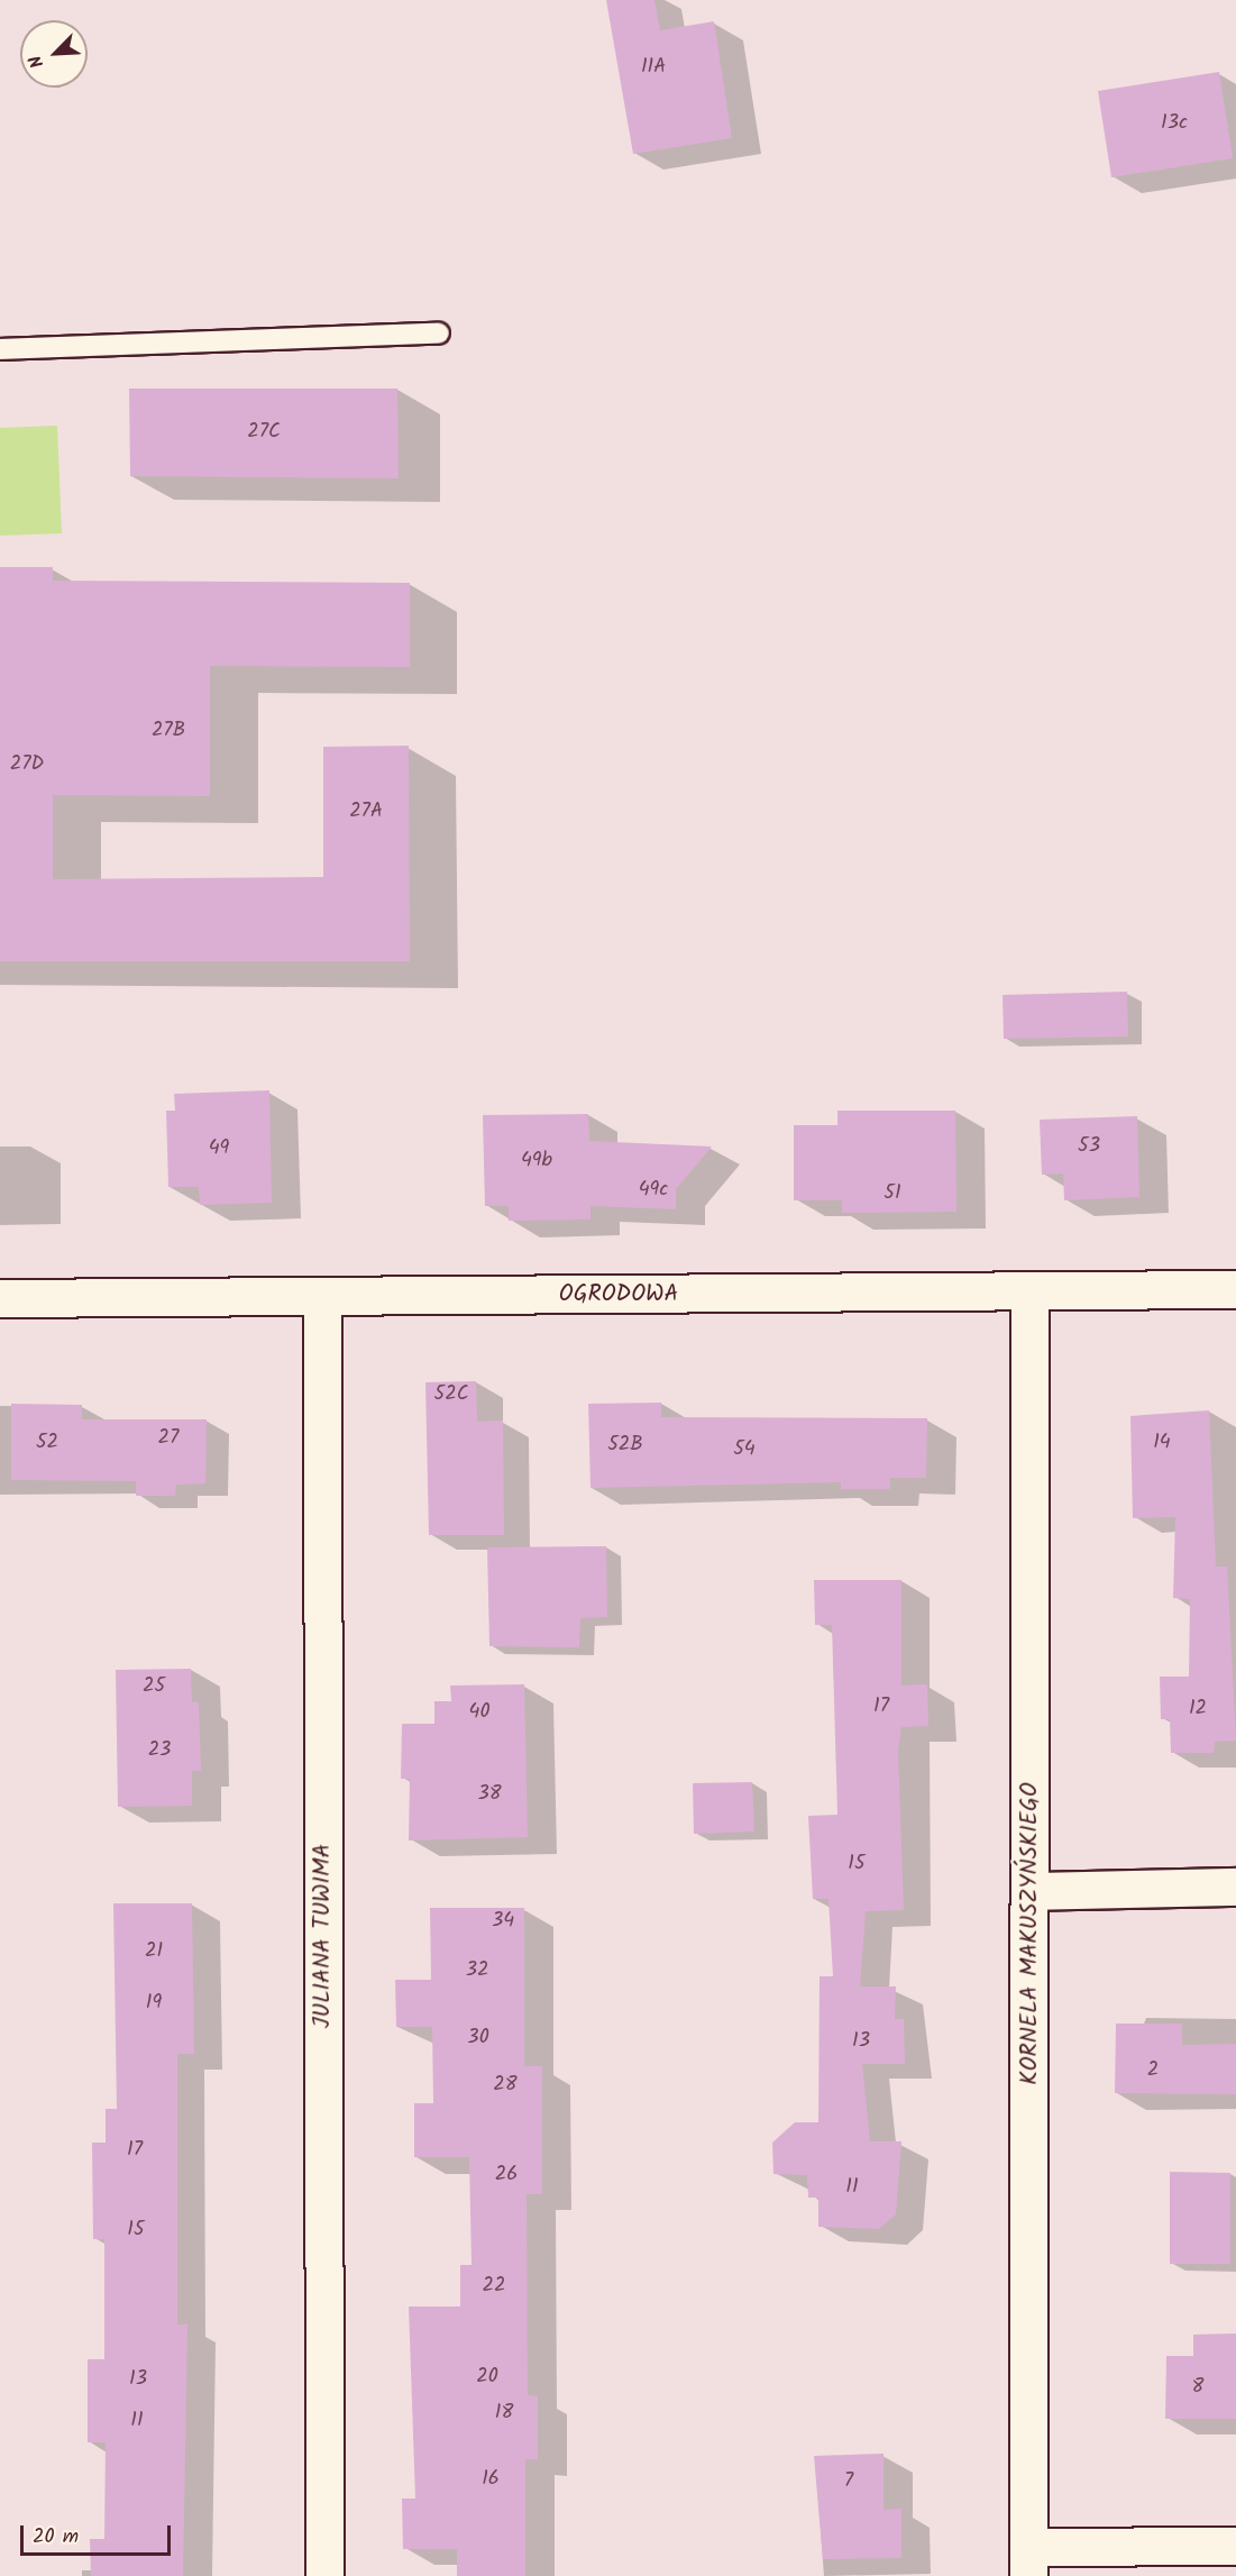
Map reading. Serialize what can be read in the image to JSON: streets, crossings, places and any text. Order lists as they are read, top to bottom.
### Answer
{
  "streets": {
    "street": ["OGRODOWA", "KORNELA MAKUSZYŃSKIEGO", "JULIANA TUWIMA"]
  },
  "crossings": [
    ["OGRODOWA", "KORNELA MAKUSZYŃSKIEGO"],
    ["OGRODOWA", "JULIANA TUWIMA"]
  ],
  "house_numbers": [
    "11A",
    "13c",
    "27C",
    "27B",
    "27D",
    "27A",
    "53",
    "49",
    "49b",
    "49c",
    "51",
    "52C",
    "27",
    "52",
    "14",
    "52B",
    "54",
    "25",
    "17",
    "12",
    "40",
    "23",
    "38",
    "15",
    "34",
    "21",
    "32",
    "19",
    "30",
    "13",
    "2",
    "28",
    "17",
    "26",
    "11",
    "15",
    "22",
    "20",
    "13",
    "8",
    "18",
    "11",
    "16",
    "7"
  ],
  "scale_bar": "20 m",
  "north": "bottom left"
}
